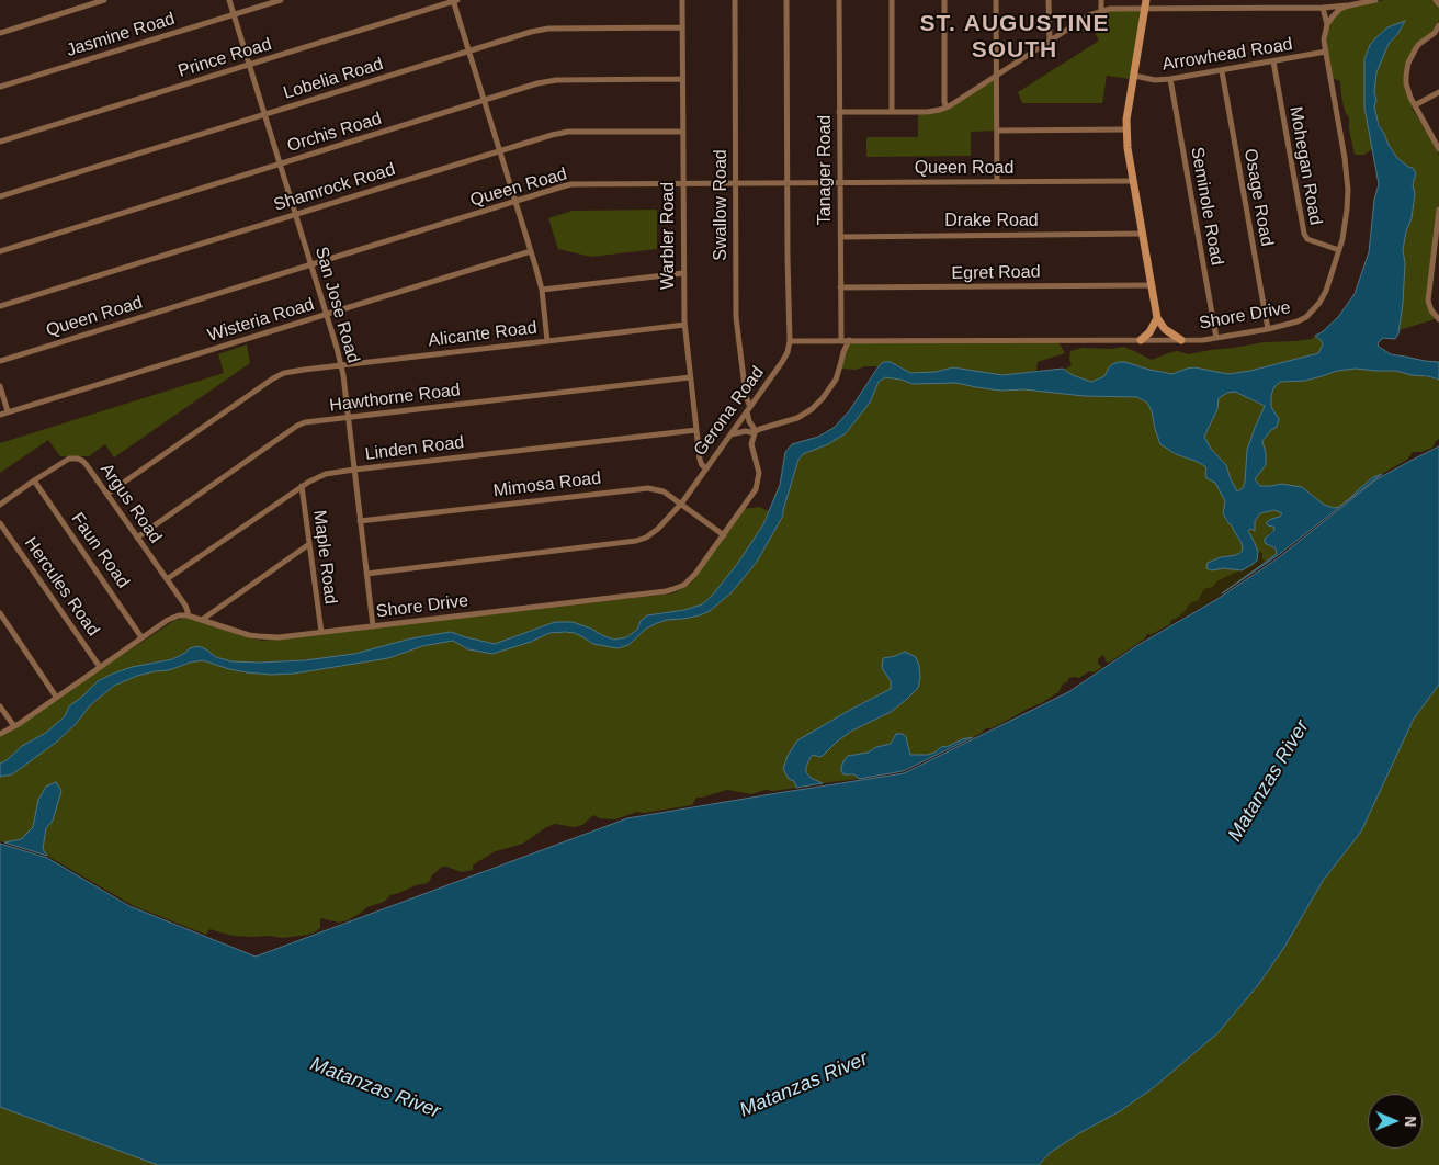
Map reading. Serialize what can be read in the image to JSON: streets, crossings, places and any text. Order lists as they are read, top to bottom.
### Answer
{
  "streets": {
    "street": [
      "Jasmine Road",
      "Arrowhead Road",
      "Prince Road",
      "Lobelia Road",
      "Orchis Road",
      "Mohegan Road",
      "Queen Road",
      "Tanager Road",
      "Shamrock Road",
      "Osage Road",
      "Swallow Road",
      "Seminole Road",
      "Drake Road",
      "Warbler Road",
      "Egret Road",
      "San Jose Road",
      "Shore Drive",
      "Wisteria Road",
      "Alicante Road",
      "Hawthorne Road",
      "Gerona Road",
      "Linden Road",
      "Mimosa Road",
      "Argus Road",
      "Faun Road",
      "Maple Road",
      "Hercules Road"
    ]
  },
  "crossings": [
    ["Jasmine Road", "San Jose Road"],
    ["Arrowhead Road", "Mohegan Road"],
    ["Arrowhead Road", "Osage Road"],
    ["Arrowhead Road", "Seminole Road"],
    ["Arrowhead Road", "Shore Drive"],
    ["Prince Road", "San Jose Road"],
    ["Prince Road", "Alicante Road"],
    ["Lobelia Road", "Warbler Road"],
    ["Lobelia Road", "San Jose Road"],
    ["Lobelia Road", "Alicante Road"],
    ["Orchis Road", "Warbler Road"],
    ["Orchis Road", "San Jose Road"],
    ["Orchis Road", "Alicante Road"],
    ["Mohegan Road", "Shore Drive"],
    ["Queen Road", "Tanager Road"],
    ["Queen Road", "Swallow Road"],
    ["Queen Road", "Warbler Road"],
    ["Queen Road", "San Jose Road"],
    ["Queen Road", "Alicante Road"],
    ["Queen Road", "Gerona Road"],
    ["Tanager Road", "Drake Road"],
    ["Tanager Road", "Egret Road"],
    ["Tanager Road", "Shore Drive"],
    ["Shamrock Road", "Warbler Road"],
    ["Shamrock Road", "San Jose Road"],
    ["Shamrock Road", "Alicante Road"],
    ["Osage Road", "Shore Drive"],
    ["Swallow Road", "Shore Drive"],
    ["Swallow Road", "Gerona Road"],
    ["Seminole Road", "Shore Drive"],
    ["Warbler Road", "Hawthorne Road"],
    ["Warbler Road", "Gerona Road"],
    ["Warbler Road", "Linden Road"],
    ["San Jose Road", "Shore Drive"],
    ["San Jose Road", "Wisteria Road"],
    ["San Jose Road", "Alicante Road"],
    ["San Jose Road", "Hawthorne Road"],
    ["San Jose Road", "Gerona Road"],
    ["San Jose Road", "Linden Road"],
    ["San Jose Road", "Mimosa Road"],
    ["Shore Drive", "Gerona Road"],
    ["Shore Drive", "Mimosa Road"],
    ["Shore Drive", "Argus Road"],
    ["Shore Drive", "Maple Road"],
    ["Wisteria Road", "Alicante Road"],
    ["Alicante Road", "Argus Road"],
    ["Hawthorne Road", "Argus Road"],
    ["Gerona Road", "Mimosa Road"],
    ["Linden Road", "Argus Road"],
    ["Linden Road", "Maple Road"],
    ["Argus Road", "Faun Road"]
  ],
  "districts": ["ST. AUGUSTINE SOUTH"],
  "water": ["Matanzas River"],
  "north": "right"
}
